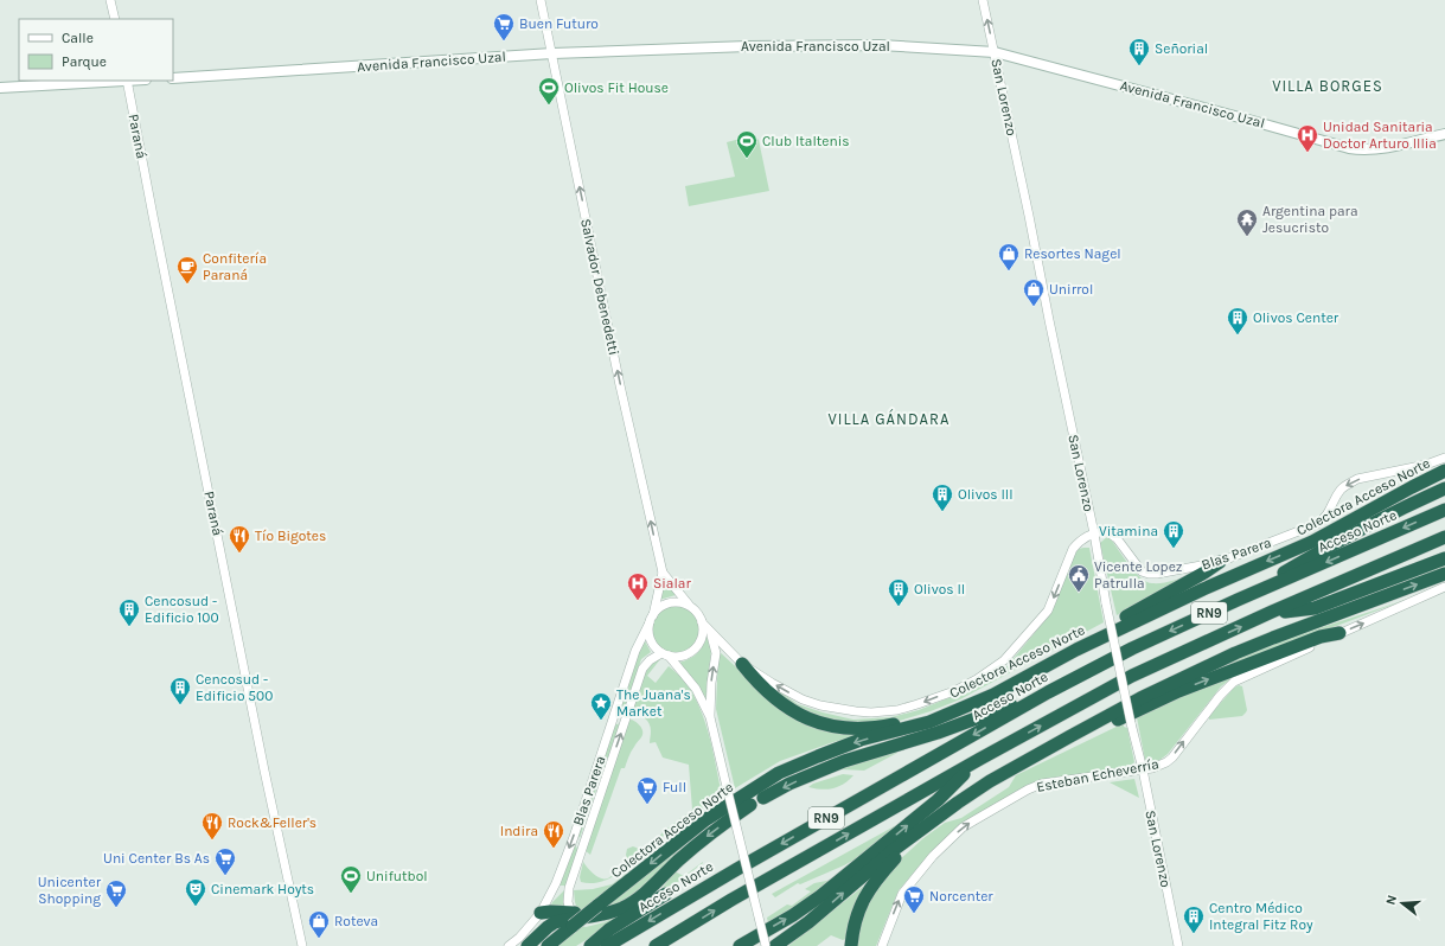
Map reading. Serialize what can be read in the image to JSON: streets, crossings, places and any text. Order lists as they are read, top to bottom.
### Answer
{
  "streets": {
    "highway": ["Colectora Acceso Norte", "Acceso Norte", "RN9"],
    "main road": ["Avenida Francisco Uzal"],
    "street": [
      "San Lorenzo",
      "Paraná",
      "Salvador Debenedetti",
      "Blas Parera",
      "Esteban Echeverría"
    ]
  },
  "crossings": [
    ["Avenida Francisco Uzal", "San Lorenzo"],
    ["Avenida Francisco Uzal", "Salvador Debenedetti"],
    ["San Lorenzo", "Blas Parera"],
    ["San Lorenzo", "Esteban Echeverría"],
    ["Salvador Debenedetti", "Blas Parera"]
  ],
  "one_way": ["Salvador Debenedetti", "Esteban Echeverría"],
  "districts": ["VILLA BORGES", "VILLA GÁNDARA"],
  "places": {
    "supermarket": [
      "Buen Futuro",
      "Full",
      "Uni Center Bs As",
      "Unicenter Shopping",
      "Norcenter"
    ],
    "building": [
      "Señorial",
      "Olivos Center",
      "Olivos III",
      "Vitamina",
      "Olivos II",
      "Cencosud - Edificio 100",
      "Cencosud - Edificio 500",
      "Centro Médico Integral Fitz Roy"
    ],
    "sports": ["Olivos Fit House", "Club Italtenis", "Unifutbol"],
    "hospital": ["Unidad Sanitaria Doctor Arturo Illia", "Sialar"],
    "temple": ["Argentina para Jesucristo"],
    "shop": ["Resortes Nagel", "Unirrol", "Roteva"],
    "cafe": ["Confitería Paraná"],
    "restaurant": ["Tío Bigotes", "Rock&Feller's", "Indira"],
    "public building": ["Vicente Lopez Patrulla"],
    "place": ["The Juana's Market"],
    "theatre": ["Cinemark Hoyts"]
  },
  "legend": ["Calle", "Parque"],
  "north": "left"
}
